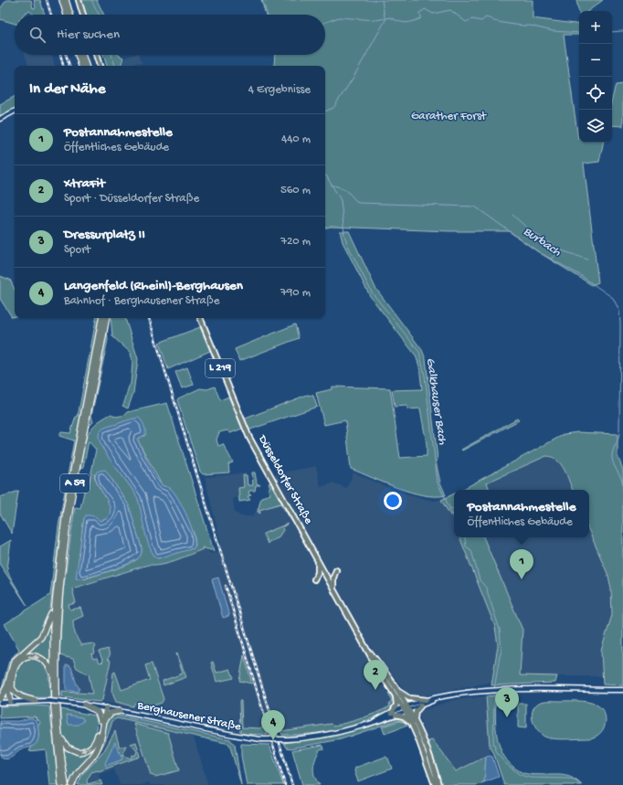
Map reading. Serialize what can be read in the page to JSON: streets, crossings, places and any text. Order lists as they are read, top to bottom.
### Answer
{
  "streets": {
    "highway": ["A 59"],
    "main road": ["L 219", "Düsseldorfer Straße", "Berghausener Straße"]
  },
  "crossings": [
    ["L 219", "Düsseldorfer Straße"],
    ["L 219", "Berghausener Straße"],
    ["Düsseldorfer Straße", "Berghausener Straße"]
  ],
  "water": ["Burbach", "Galkhauser Bach"],
  "parks": ["Garather Forst"],
  "page": {
    "map_buttons": ["+", "−"],
    "search": "Hier suchen",
    "heading": ["In der Nähe", "4 Ergebnisse"],
    "list": [
      {
        "mark": "1",
        "name": "Postannahmestelle",
        "note": "Öffentliches Gebäude",
        "value": "440 m"
      },
      {
        "mark": "2",
        "name": "XtraFit",
        "note": "Sport · Düsseldorfer Straße",
        "value": "560 m"
      },
      {
        "mark": "3",
        "name": "Dressurplatz II",
        "note": "Sport",
        "value": "720 m"
      },
      {
        "mark": "4",
        "name": "Langenfeld (Rheinl)-Berghausen",
        "note": "Bahnhof · Berghausener Straße",
        "value": "790 m"
      }
    ],
    "popup": ["Postannahmestelle", "Öffentliches Gebäude"],
    "pins": [
      "1",
      "2",
      "3",
      "4"
    ]
  }
}
